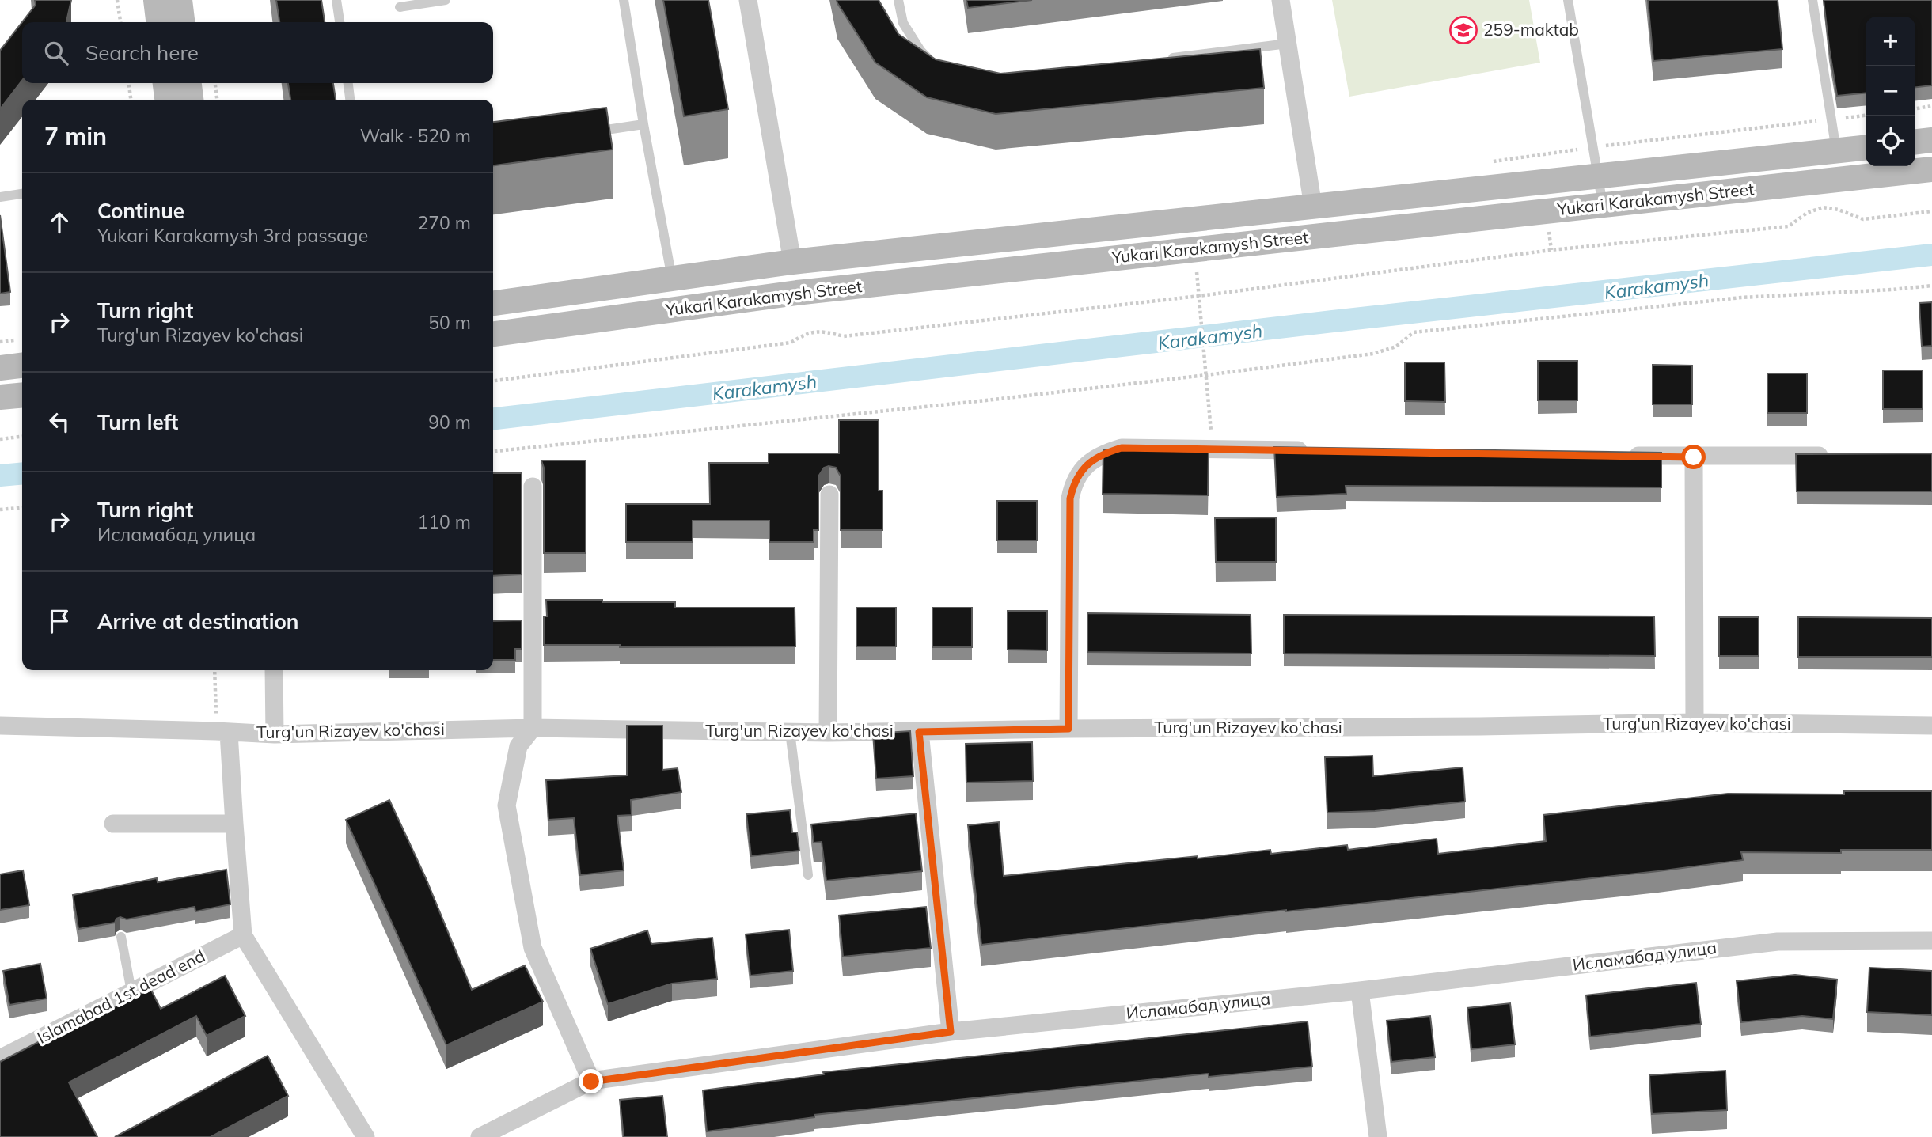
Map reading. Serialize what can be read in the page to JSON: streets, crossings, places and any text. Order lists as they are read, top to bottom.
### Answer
{
  "streets": {
    "main road": ["Yukari Karakamysh Street"],
    "street": ["Turg'un Rizayev ko'chasi", "Исламабад улица", "Islamabad 1st dead end"]
  },
  "water": ["Karakamysh"],
  "places": {
    "school or university": ["259-maktab"]
  },
  "page": {
    "map_buttons": ["+", "−"],
    "search": "Search here",
    "heading": ["7 min", "Walk · 520 m"],
    "list": [
      ["Continue", "Yukari Karakamysh 3rd passage", "270 m"],
      ["Turn right", "Turg'un Rizayev ko'chasi", "50 m"],
      ["Turn left", "90 m"],
      ["Turn right", "Исламабад улица", "110 m"],
      "Arrive at destination"
    ]
  }
}
